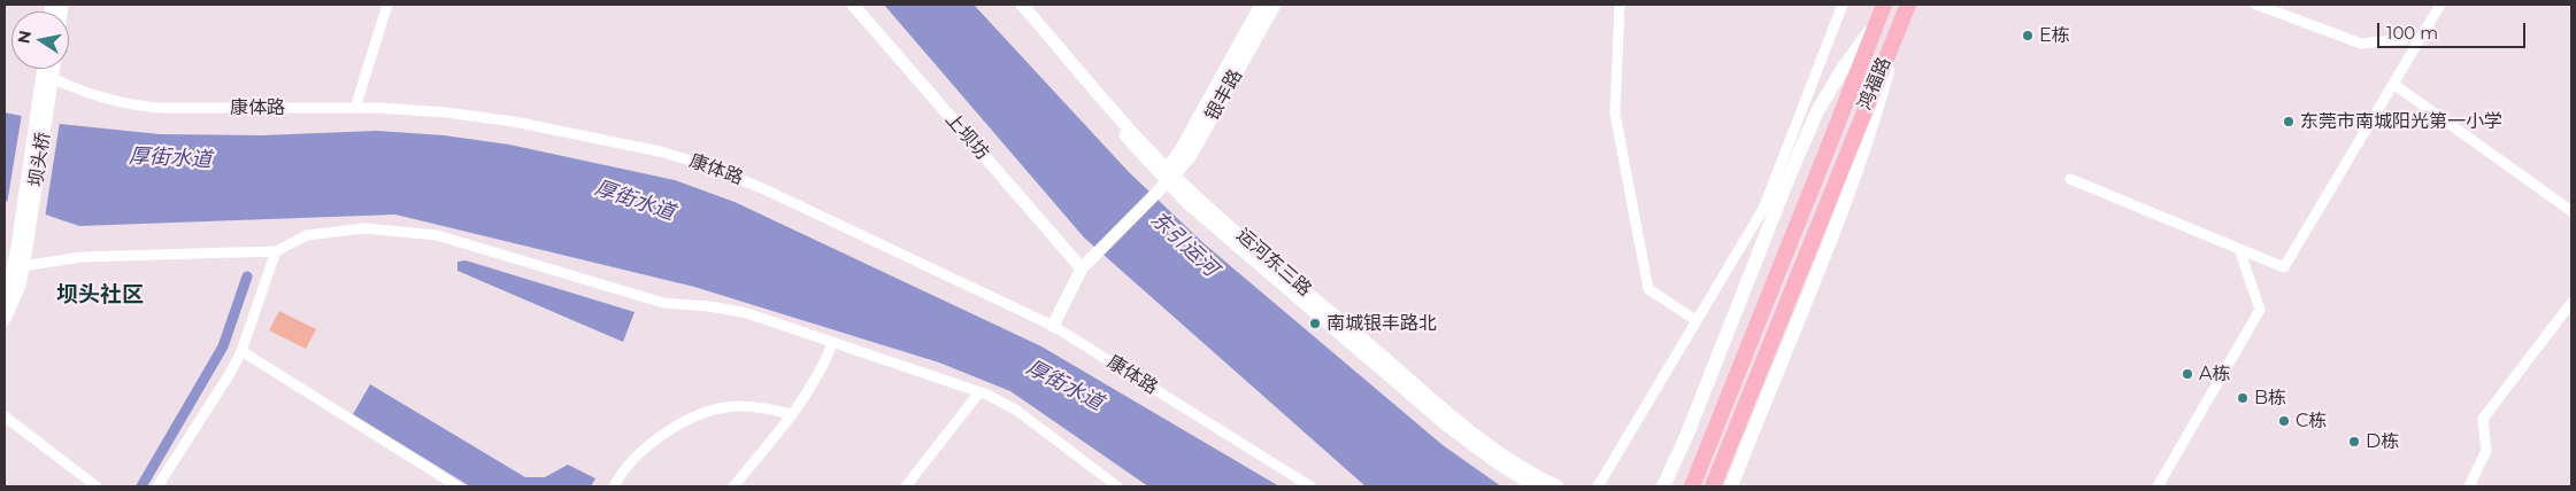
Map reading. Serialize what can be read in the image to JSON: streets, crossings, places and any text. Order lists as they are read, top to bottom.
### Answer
{
  "streets": {
    "main road": ["鸿福路"],
    "street": [
      "银丰路",
      "康体路",
      "上坝坊",
      "坝头桥",
      "运河东三路"
    ]
  },
  "crossings": [
    ["银丰路", "运河东三路"],
    ["康体路", "坝头桥"]
  ],
  "districts": ["坝头社区"],
  "water": ["厚街水道", "东引运河"],
  "places": [
    "E栋",
    "东莞市南城阳光第一小学",
    "南城银丰路北",
    "A栋",
    "B栋",
    "C栋",
    "D栋"
  ],
  "scale_bar": "100 m",
  "north": "left"
}
